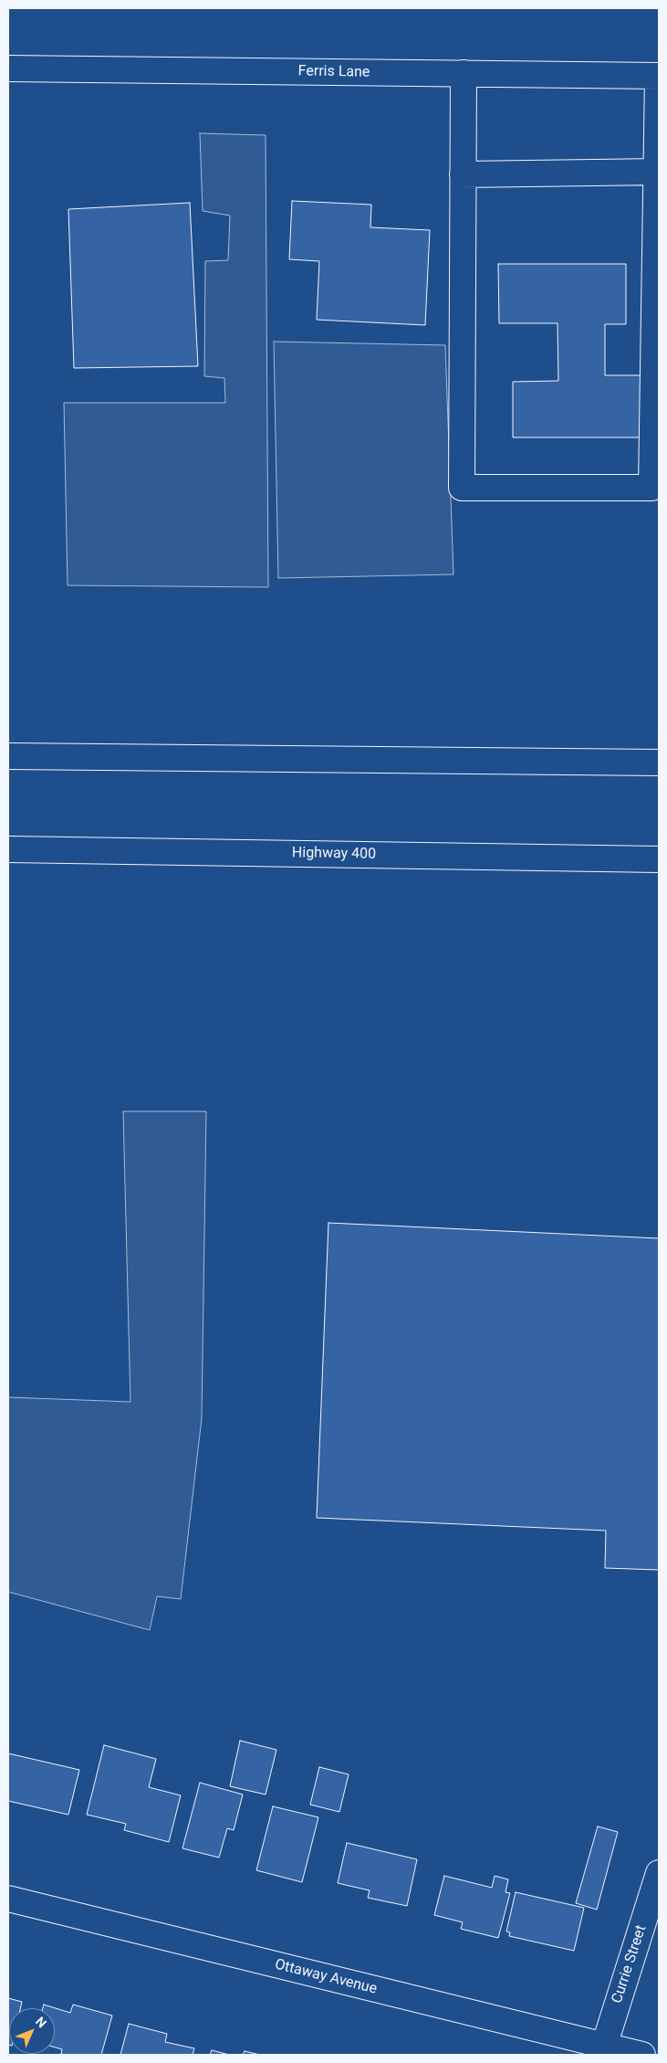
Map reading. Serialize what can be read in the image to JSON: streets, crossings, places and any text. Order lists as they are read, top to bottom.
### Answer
{
  "streets": {
    "main road": [
      "Ferris Lane",
      "Highway 400",
      "Currie Street",
      "Ottaway Avenue"
    ]
  },
  "crossings": [
    ["Currie Street", "Ottaway Avenue"]
  ],
  "north": "top right"
}
